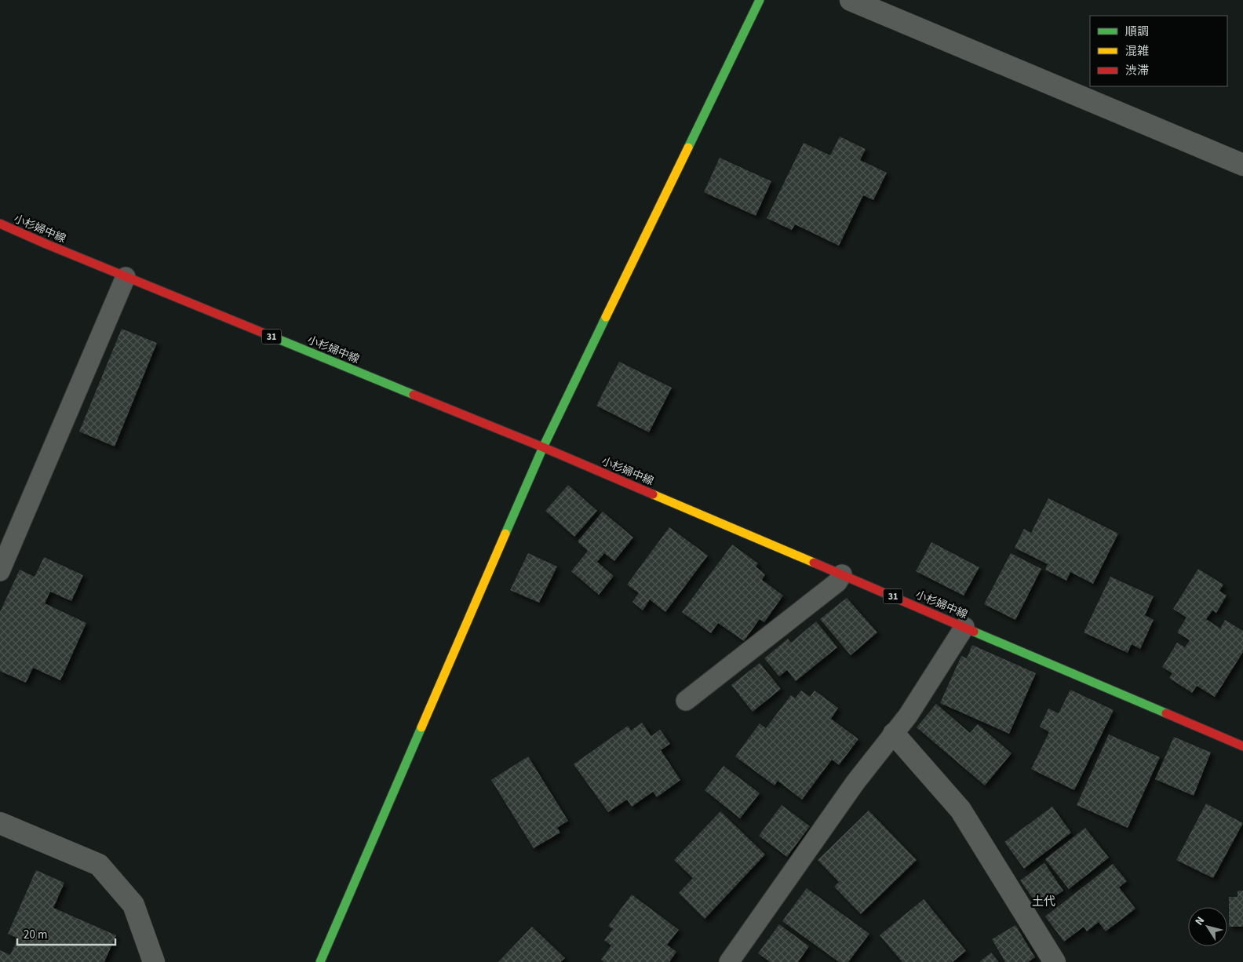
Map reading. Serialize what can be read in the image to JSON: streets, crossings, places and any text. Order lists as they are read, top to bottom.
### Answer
{
  "streets": {
    "main road": ["小杉婦中線", "31"]
  },
  "districts": ["土代"],
  "legend": ["順調", "混雑", "渋滞"],
  "scale_bar": "20 m",
  "north": "top left"
}
